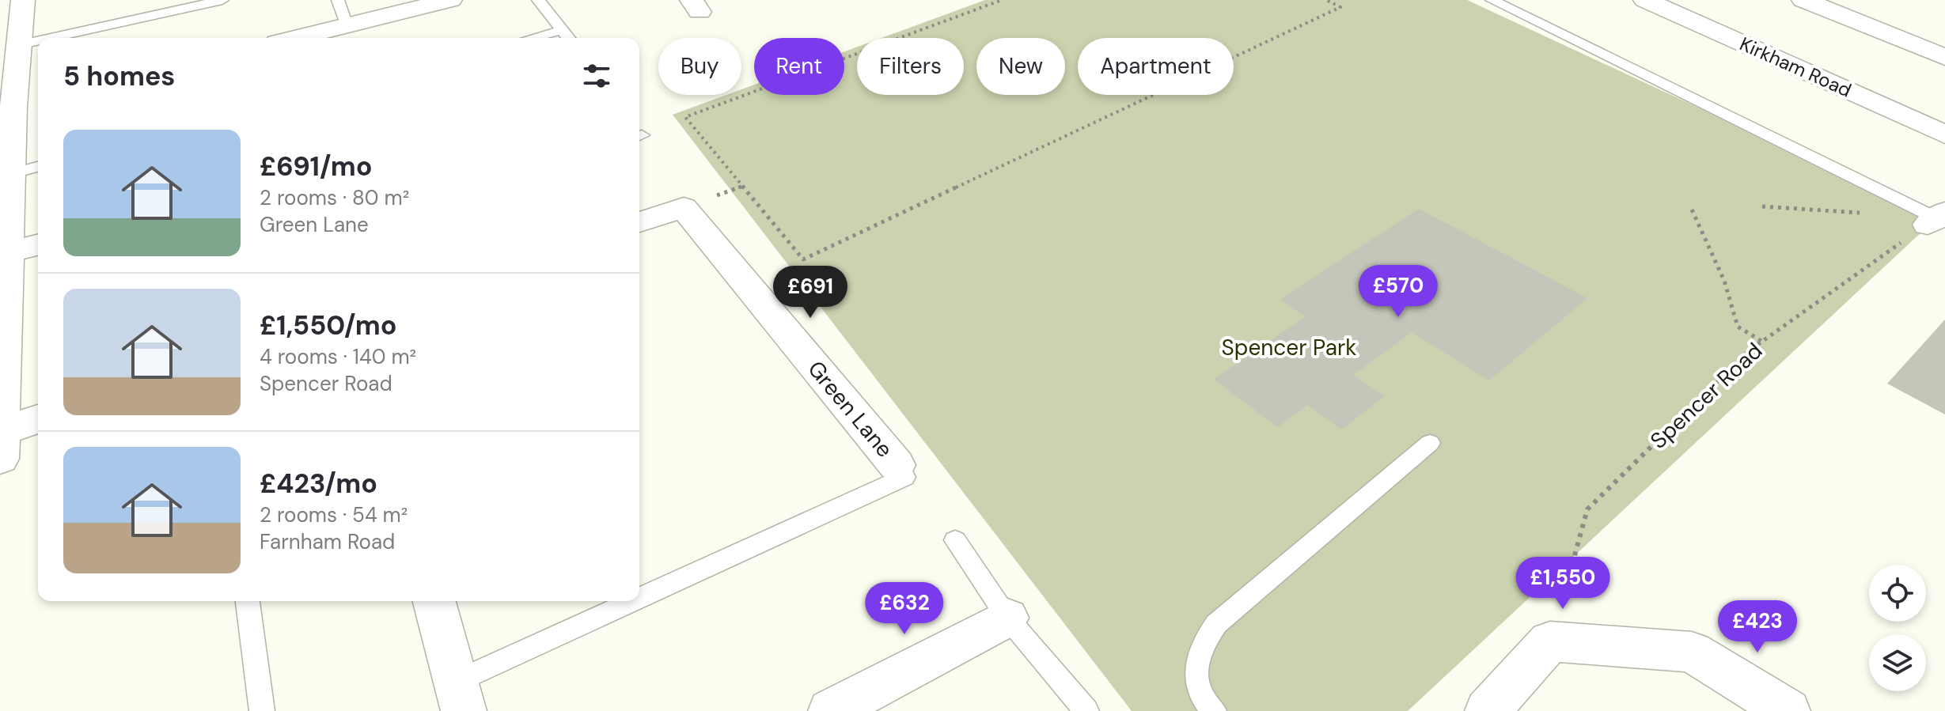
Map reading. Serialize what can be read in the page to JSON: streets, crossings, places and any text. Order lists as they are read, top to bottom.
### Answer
{
  "streets": {
    "street": ["Kirkham Road", "Green Lane"],
    "path": ["Spencer Road"]
  },
  "parks": ["Spencer Park"],
  "page": {
    "chip": [
      "Buy",
      "Rent",
      "Filters",
      "New",
      "Apartment"
    ],
    "heading": "5 homes",
    "list": [
      {
        "name": "£691/mo",
        "note": "2 rooms · 80 m² · Green Lane"
      },
      {
        "name": "£1,550/mo",
        "note": "4 rooms · 140 m² · Spencer Road"
      },
      {
        "name": "£423/mo",
        "note": "2 rooms · 54 m² · Farnham Road"
      }
    ],
    "price": [
      "£570",
      "£691",
      "£1,550",
      "£632",
      "£423"
    ]
  }
}
